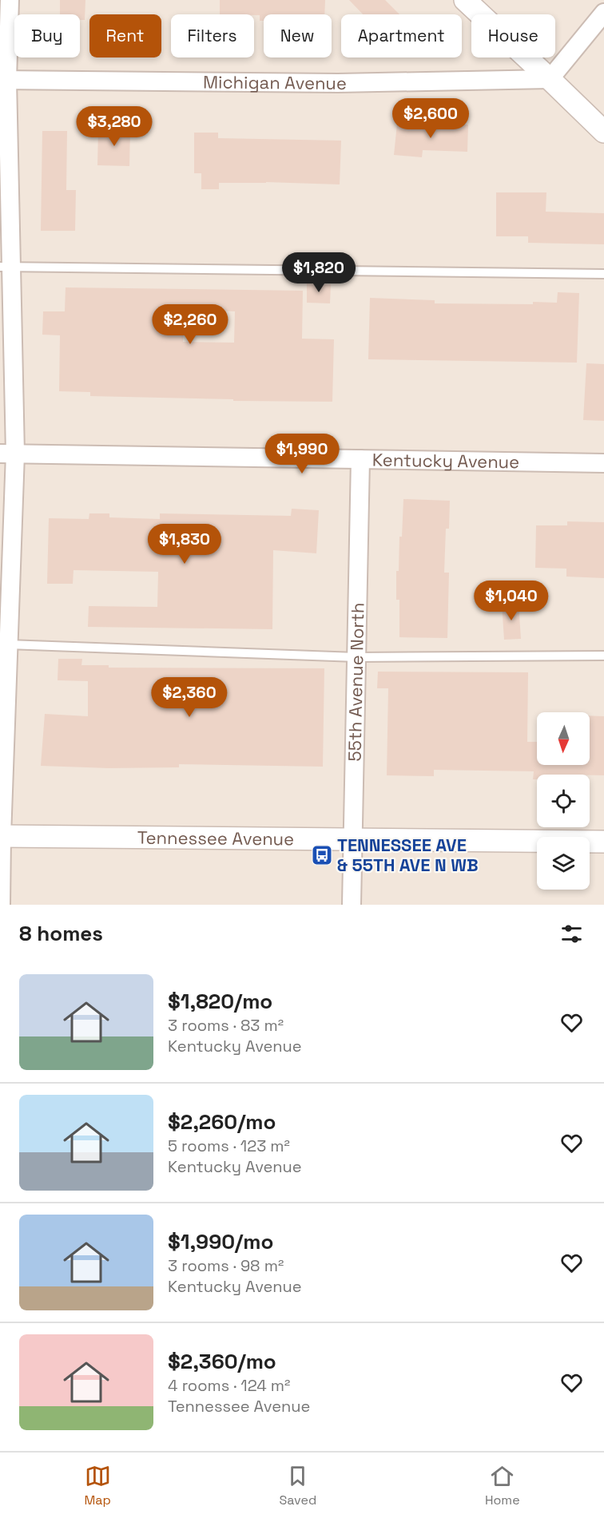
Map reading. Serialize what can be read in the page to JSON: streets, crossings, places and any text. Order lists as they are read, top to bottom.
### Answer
{
  "streets": {
    "street": [
      "Michigan Avenue",
      "Kentucky Avenue",
      "55th Avenue North",
      "Tennessee Avenue"
    ]
  },
  "crossings": [
    ["Kentucky Avenue", "55th Avenue North"],
    ["55th Avenue North", "Tennessee Avenue"]
  ],
  "places": {
    "bus stop": ["TENNESSEE AVE & 55TH AVE N WB"]
  },
  "north": "bottom",
  "page": {
    "chip": [
      "Buy",
      "Rent",
      "Filters",
      "New",
      "Apartment",
      "House"
    ],
    "price": [
      "$2,600",
      "$3,280",
      "$1,820",
      "$2,260",
      "$1,990",
      "$1,830",
      "$1,040",
      "$2,360"
    ],
    "heading": "8 homes",
    "list": [
      {
        "name": "$1,820/mo",
        "note": "3 rooms · 83 m² · Kentucky Avenue"
      },
      {
        "name": "$2,260/mo",
        "note": "5 rooms · 123 m² · Kentucky Avenue"
      },
      {
        "name": "$1,990/mo",
        "note": "3 rooms · 98 m² · Kentucky Avenue"
      },
      {
        "name": "$2,360/mo",
        "note": "4 rooms · 124 m² · Tennessee Avenue"
      }
    ],
    "tabs": ["Map", "Saved", "Home"]
  }
}
